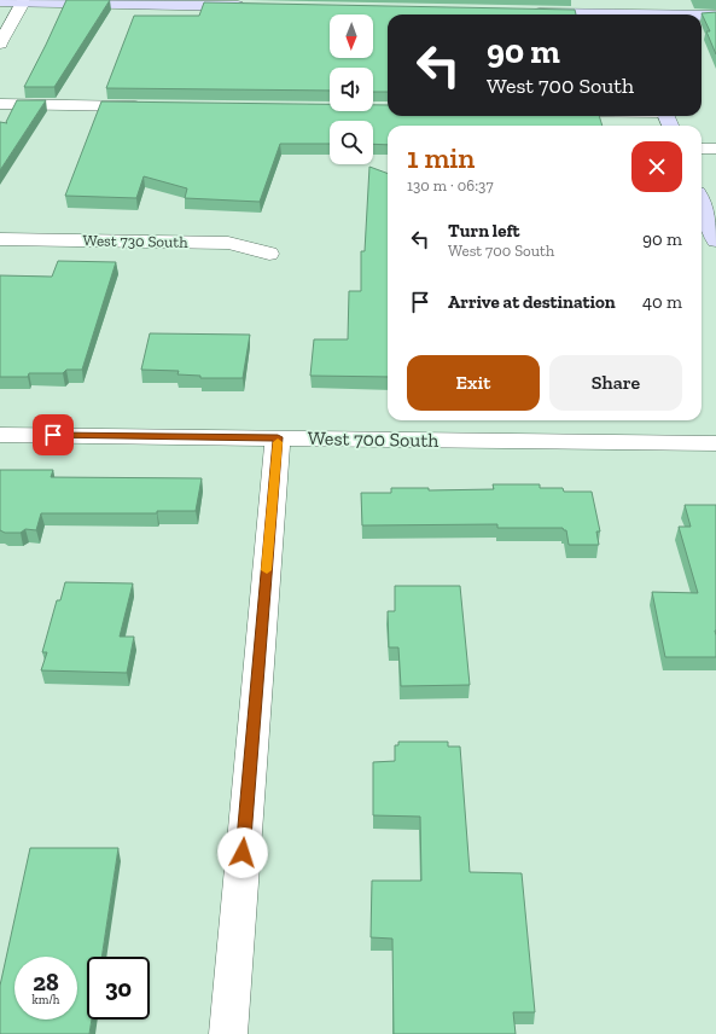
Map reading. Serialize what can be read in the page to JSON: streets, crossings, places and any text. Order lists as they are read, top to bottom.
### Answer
{
  "streets": {
    "street": ["West 730 South", "West 700 South"]
  },
  "north": "bottom",
  "page": {
    "turn": ["90 m", "West 700 South"],
    "heading": ["1 min", "130 m · 06:37"],
    "list": [
      {
        "name": "Turn left",
        "note": "West 700 South",
        "value": "90 m"
      },
      {
        "name": "Arrive at destination",
        "value": "40 m"
      }
    ],
    "buttons": ["Exit", "Share"],
    "speed": "28 km/h",
    "limit": "30"
  }
}
